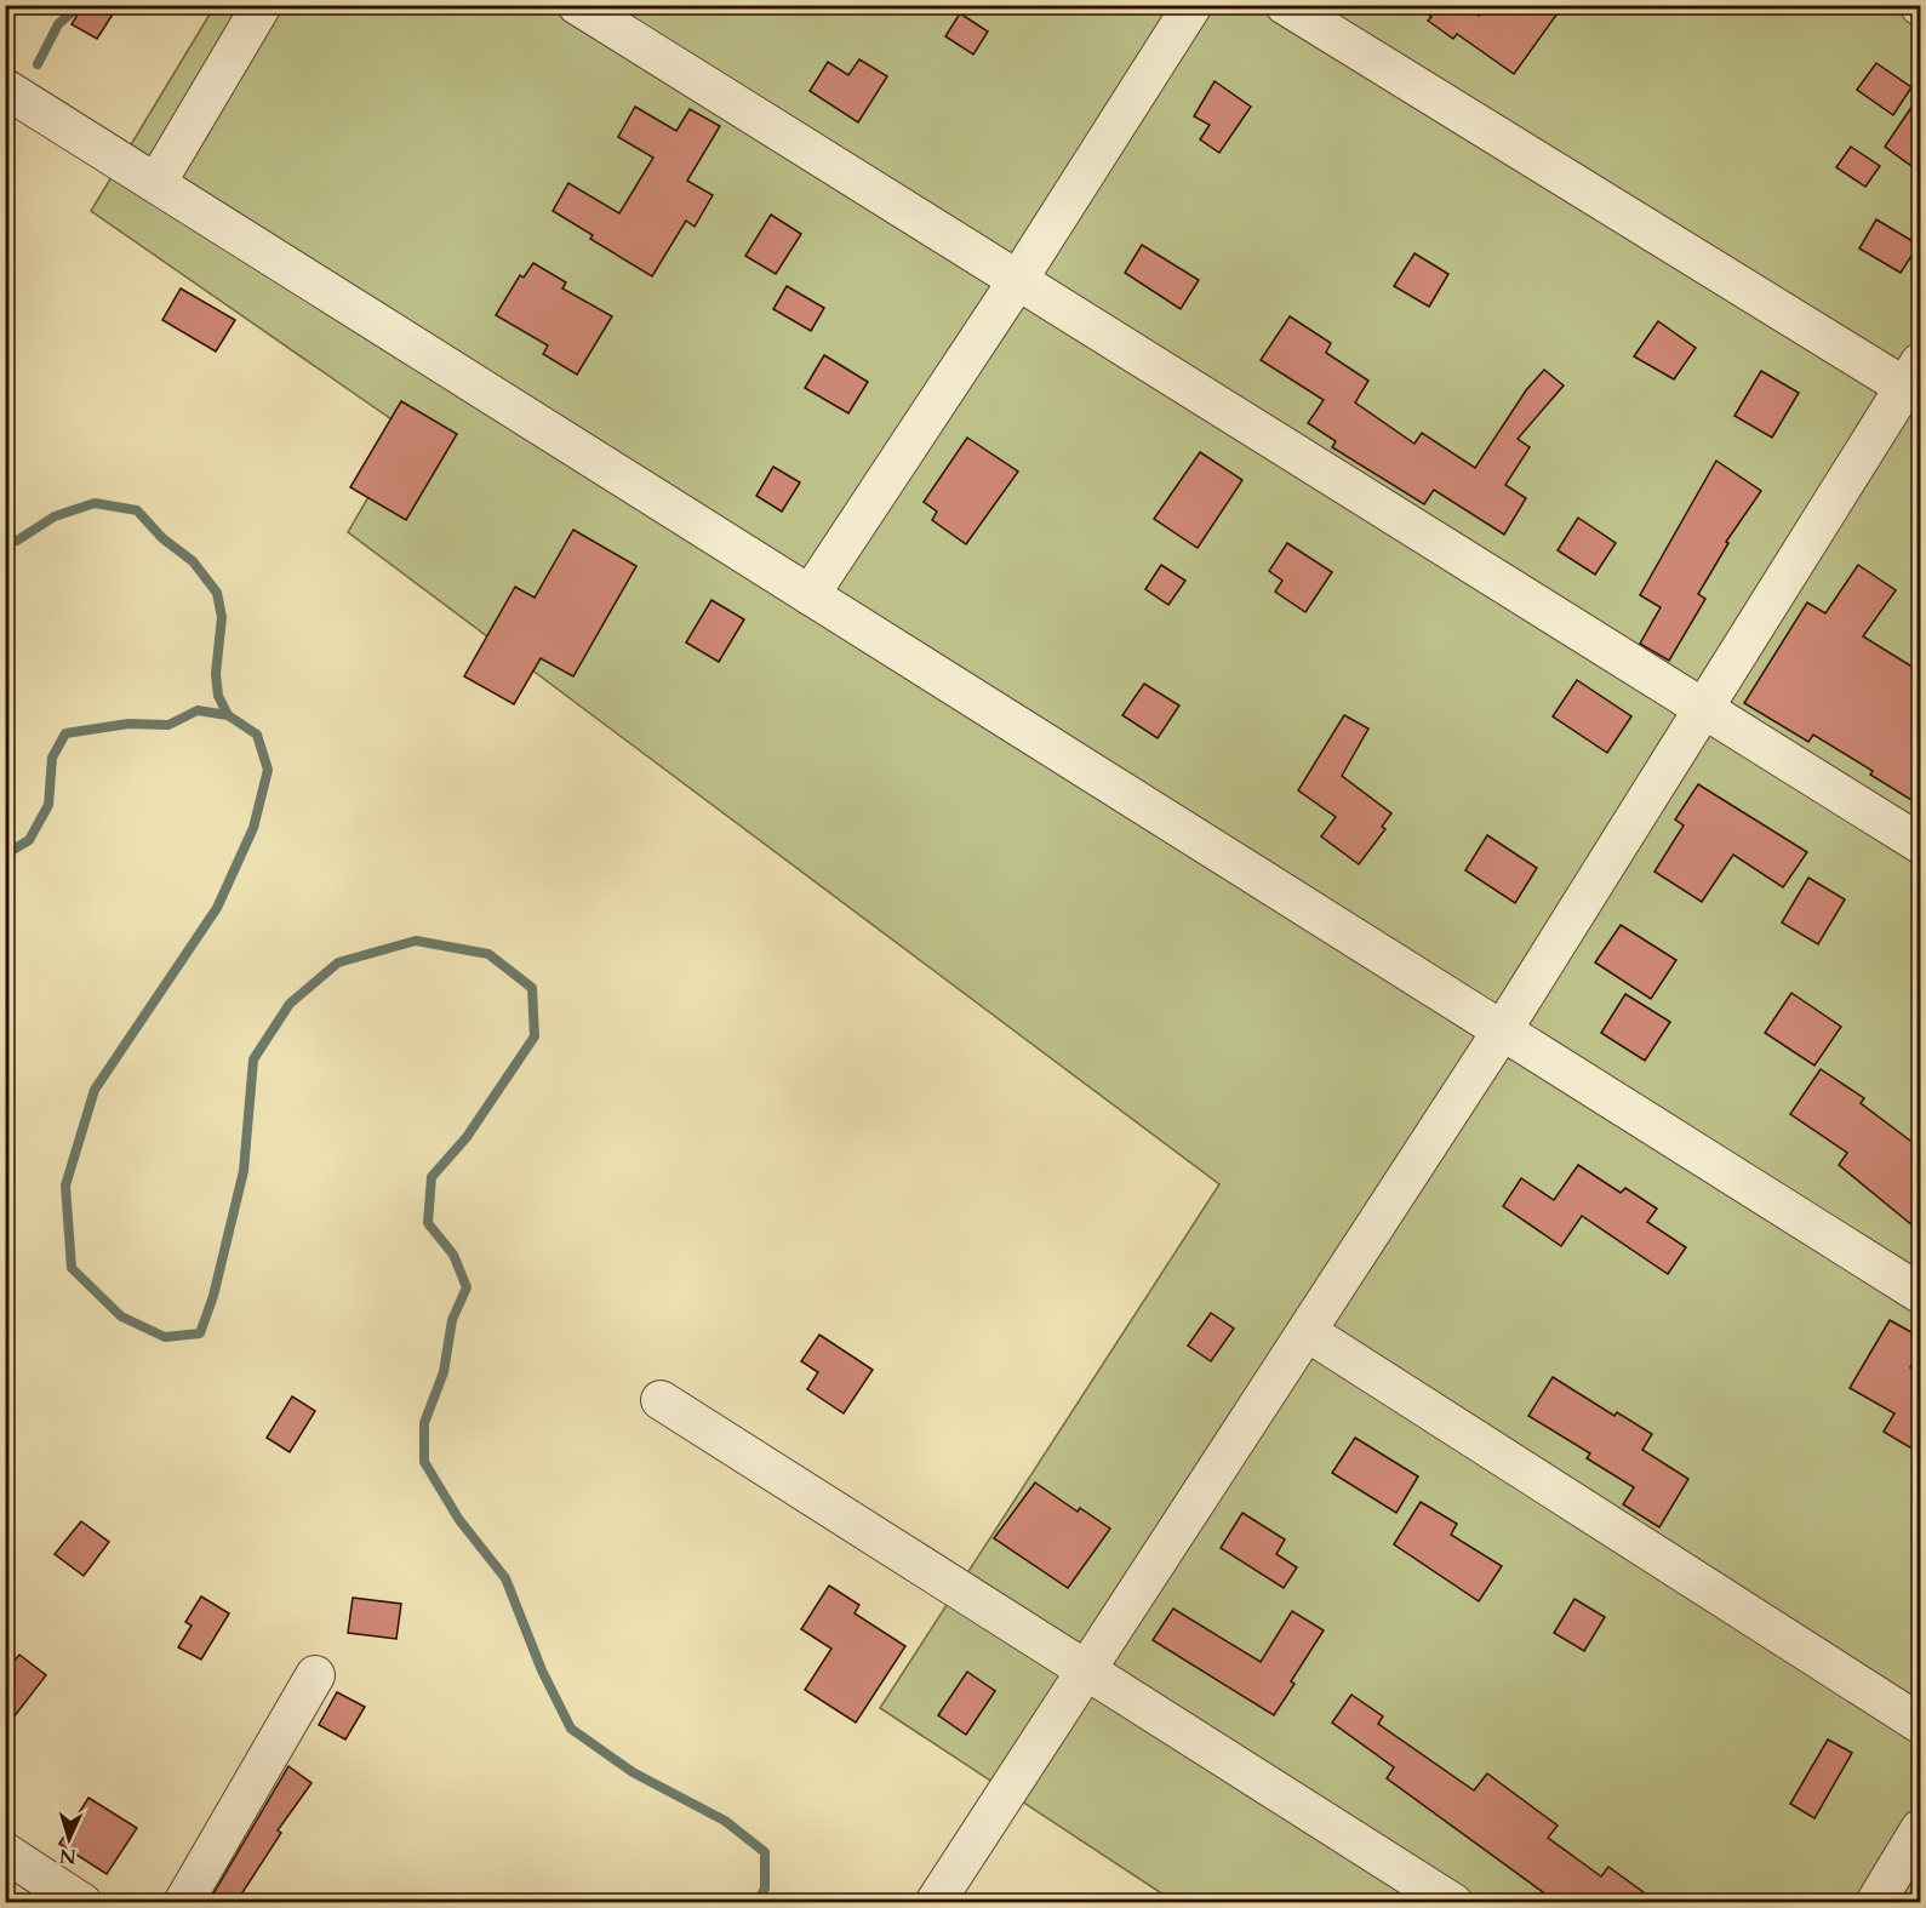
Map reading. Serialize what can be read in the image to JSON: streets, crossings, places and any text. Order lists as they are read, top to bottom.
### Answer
{
  "north": "bottom"
}
